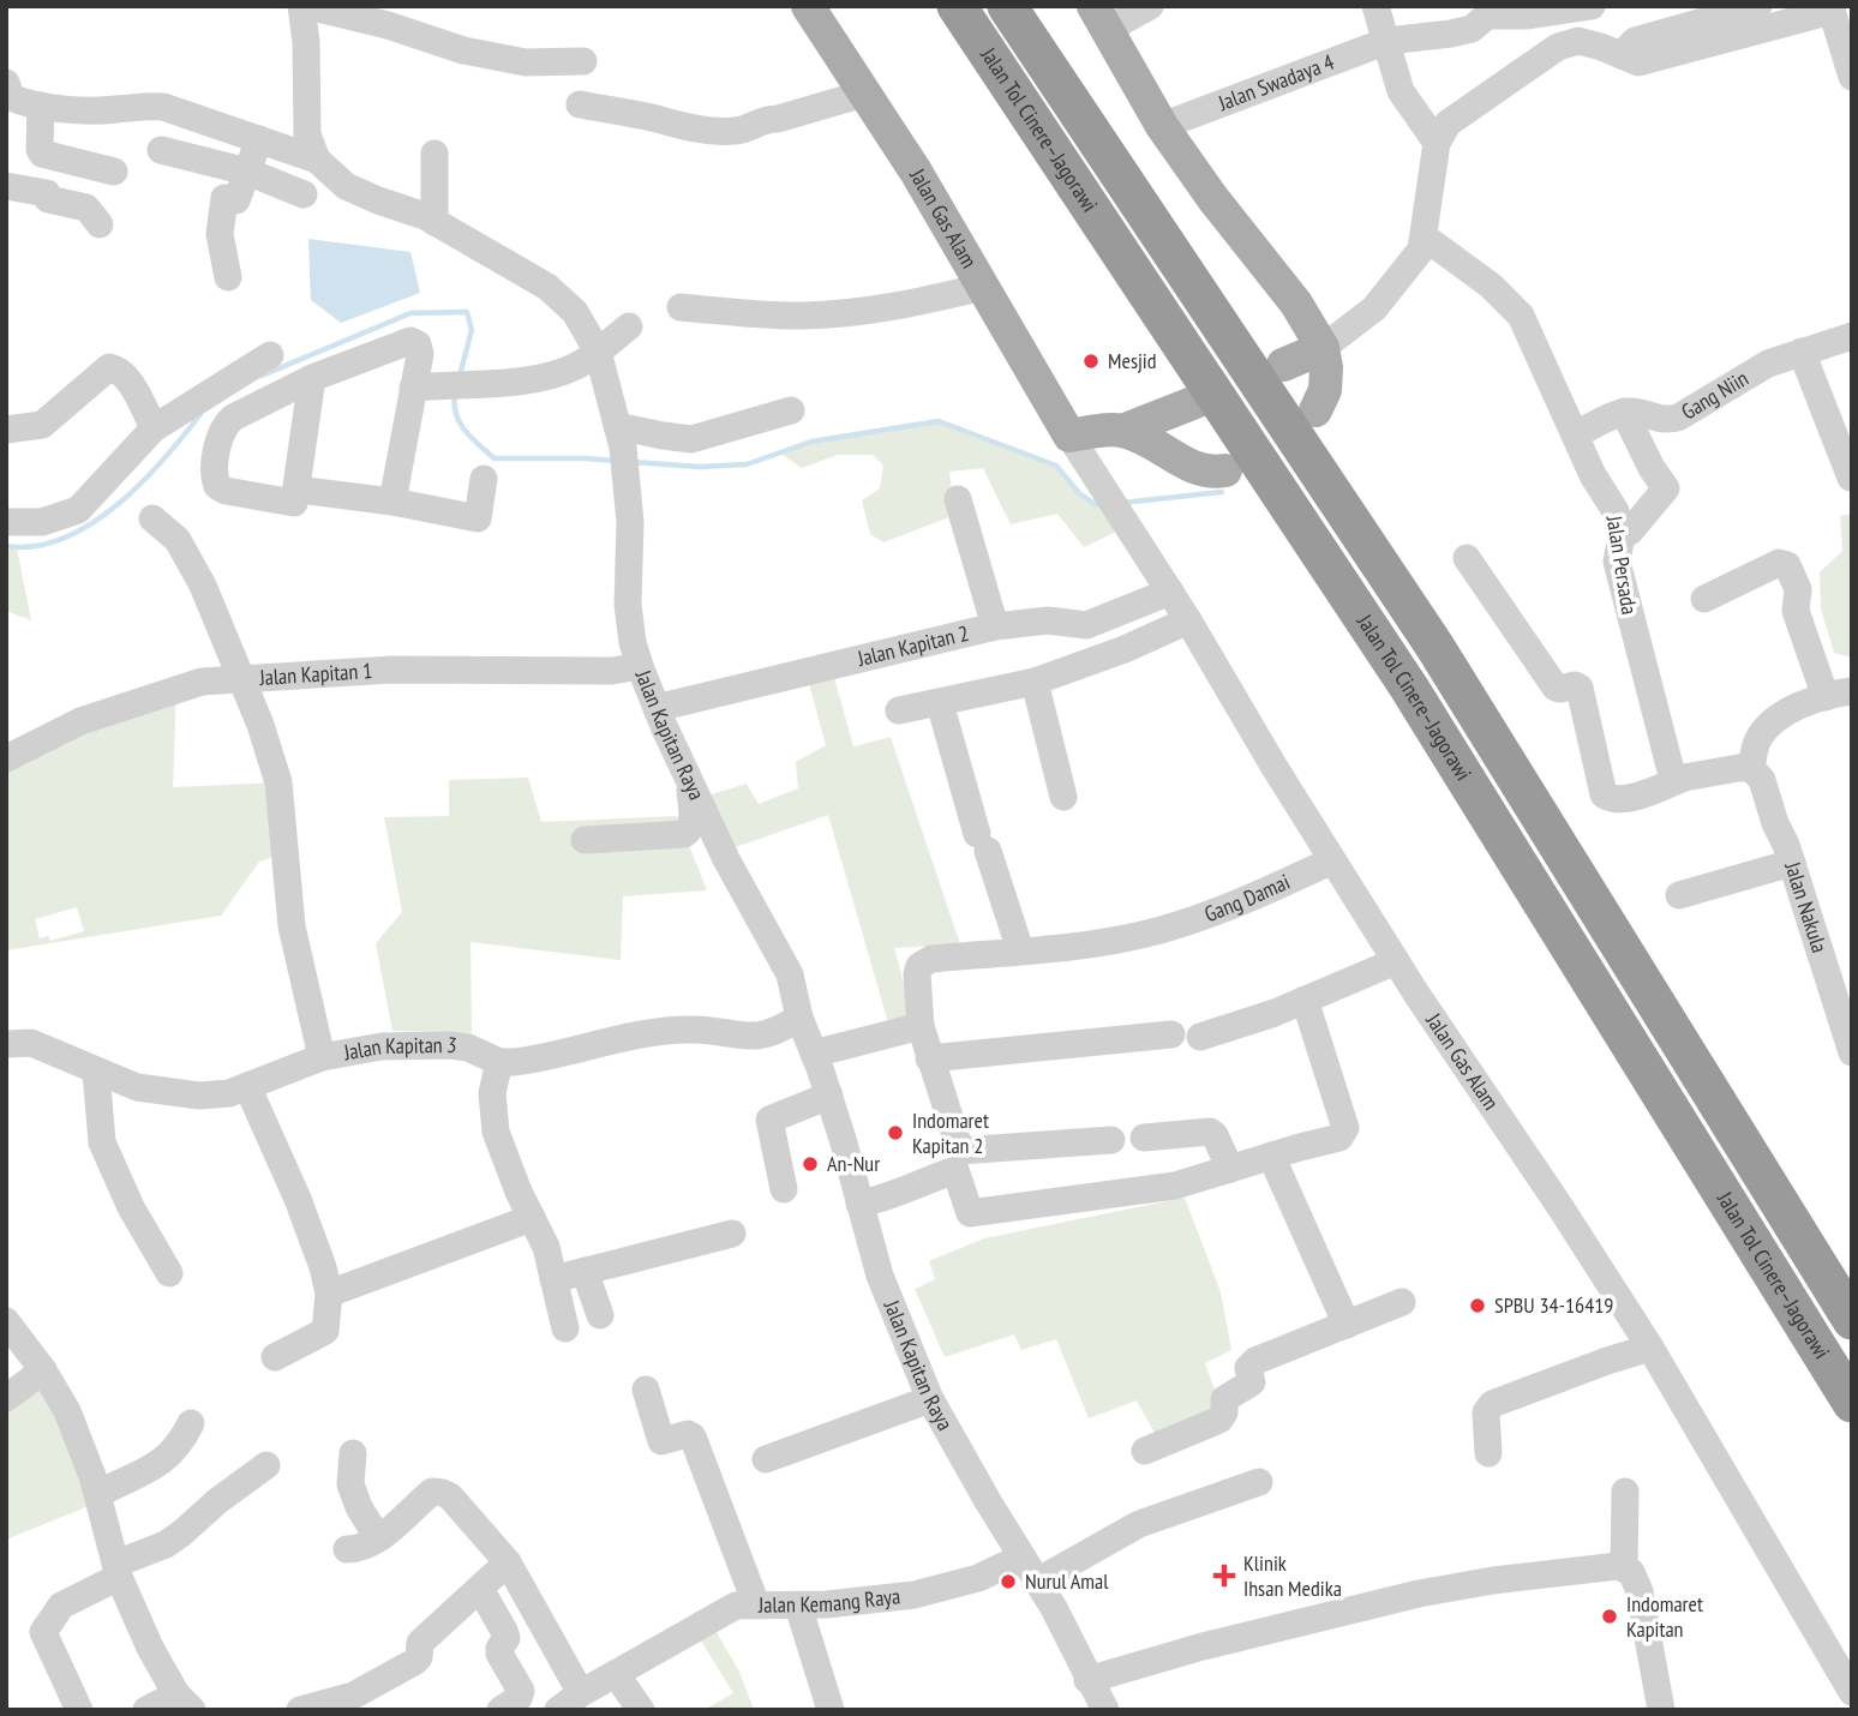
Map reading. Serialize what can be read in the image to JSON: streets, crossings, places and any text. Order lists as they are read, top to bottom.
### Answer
{
  "streets": {
    "highway": ["Jalan Tol Cinere–Jagorawi"],
    "main road": ["Jalan Gas Alam"],
    "street": [
      "Jalan Swadaya 4",
      "Gang Niin",
      "Jalan Persada",
      "Jalan Kapitan 2",
      "Jalan Kapitan 1",
      "Jalan Kapitan Raya",
      "Gang Damai",
      "Jalan Nakula",
      "Jalan Kapitan 3",
      "Jalan Kemang Raya"
    ]
  },
  "crossings": [
    ["Jalan Gas Alam", "Jalan Kapitan 2"],
    ["Jalan Gas Alam", "Gang Damai"],
    ["Jalan Kapitan 2", "Jalan Kapitan Raya"],
    ["Jalan Kapitan 1", "Jalan Kapitan Raya"],
    ["Jalan Kapitan Raya", "Jalan Kapitan 3"],
    ["Jalan Kapitan Raya", "Jalan Kemang Raya"]
  ],
  "places": {
    "other": [
      "Mesjid",
      "Indomaret Kapitan 2",
      "An-Nur",
      "SPBU 34-16419",
      "Nurul Amal",
      "Indomaret Kapitan"
    ],
    "health": ["Klinik Ihsan Medika"]
  }
}
